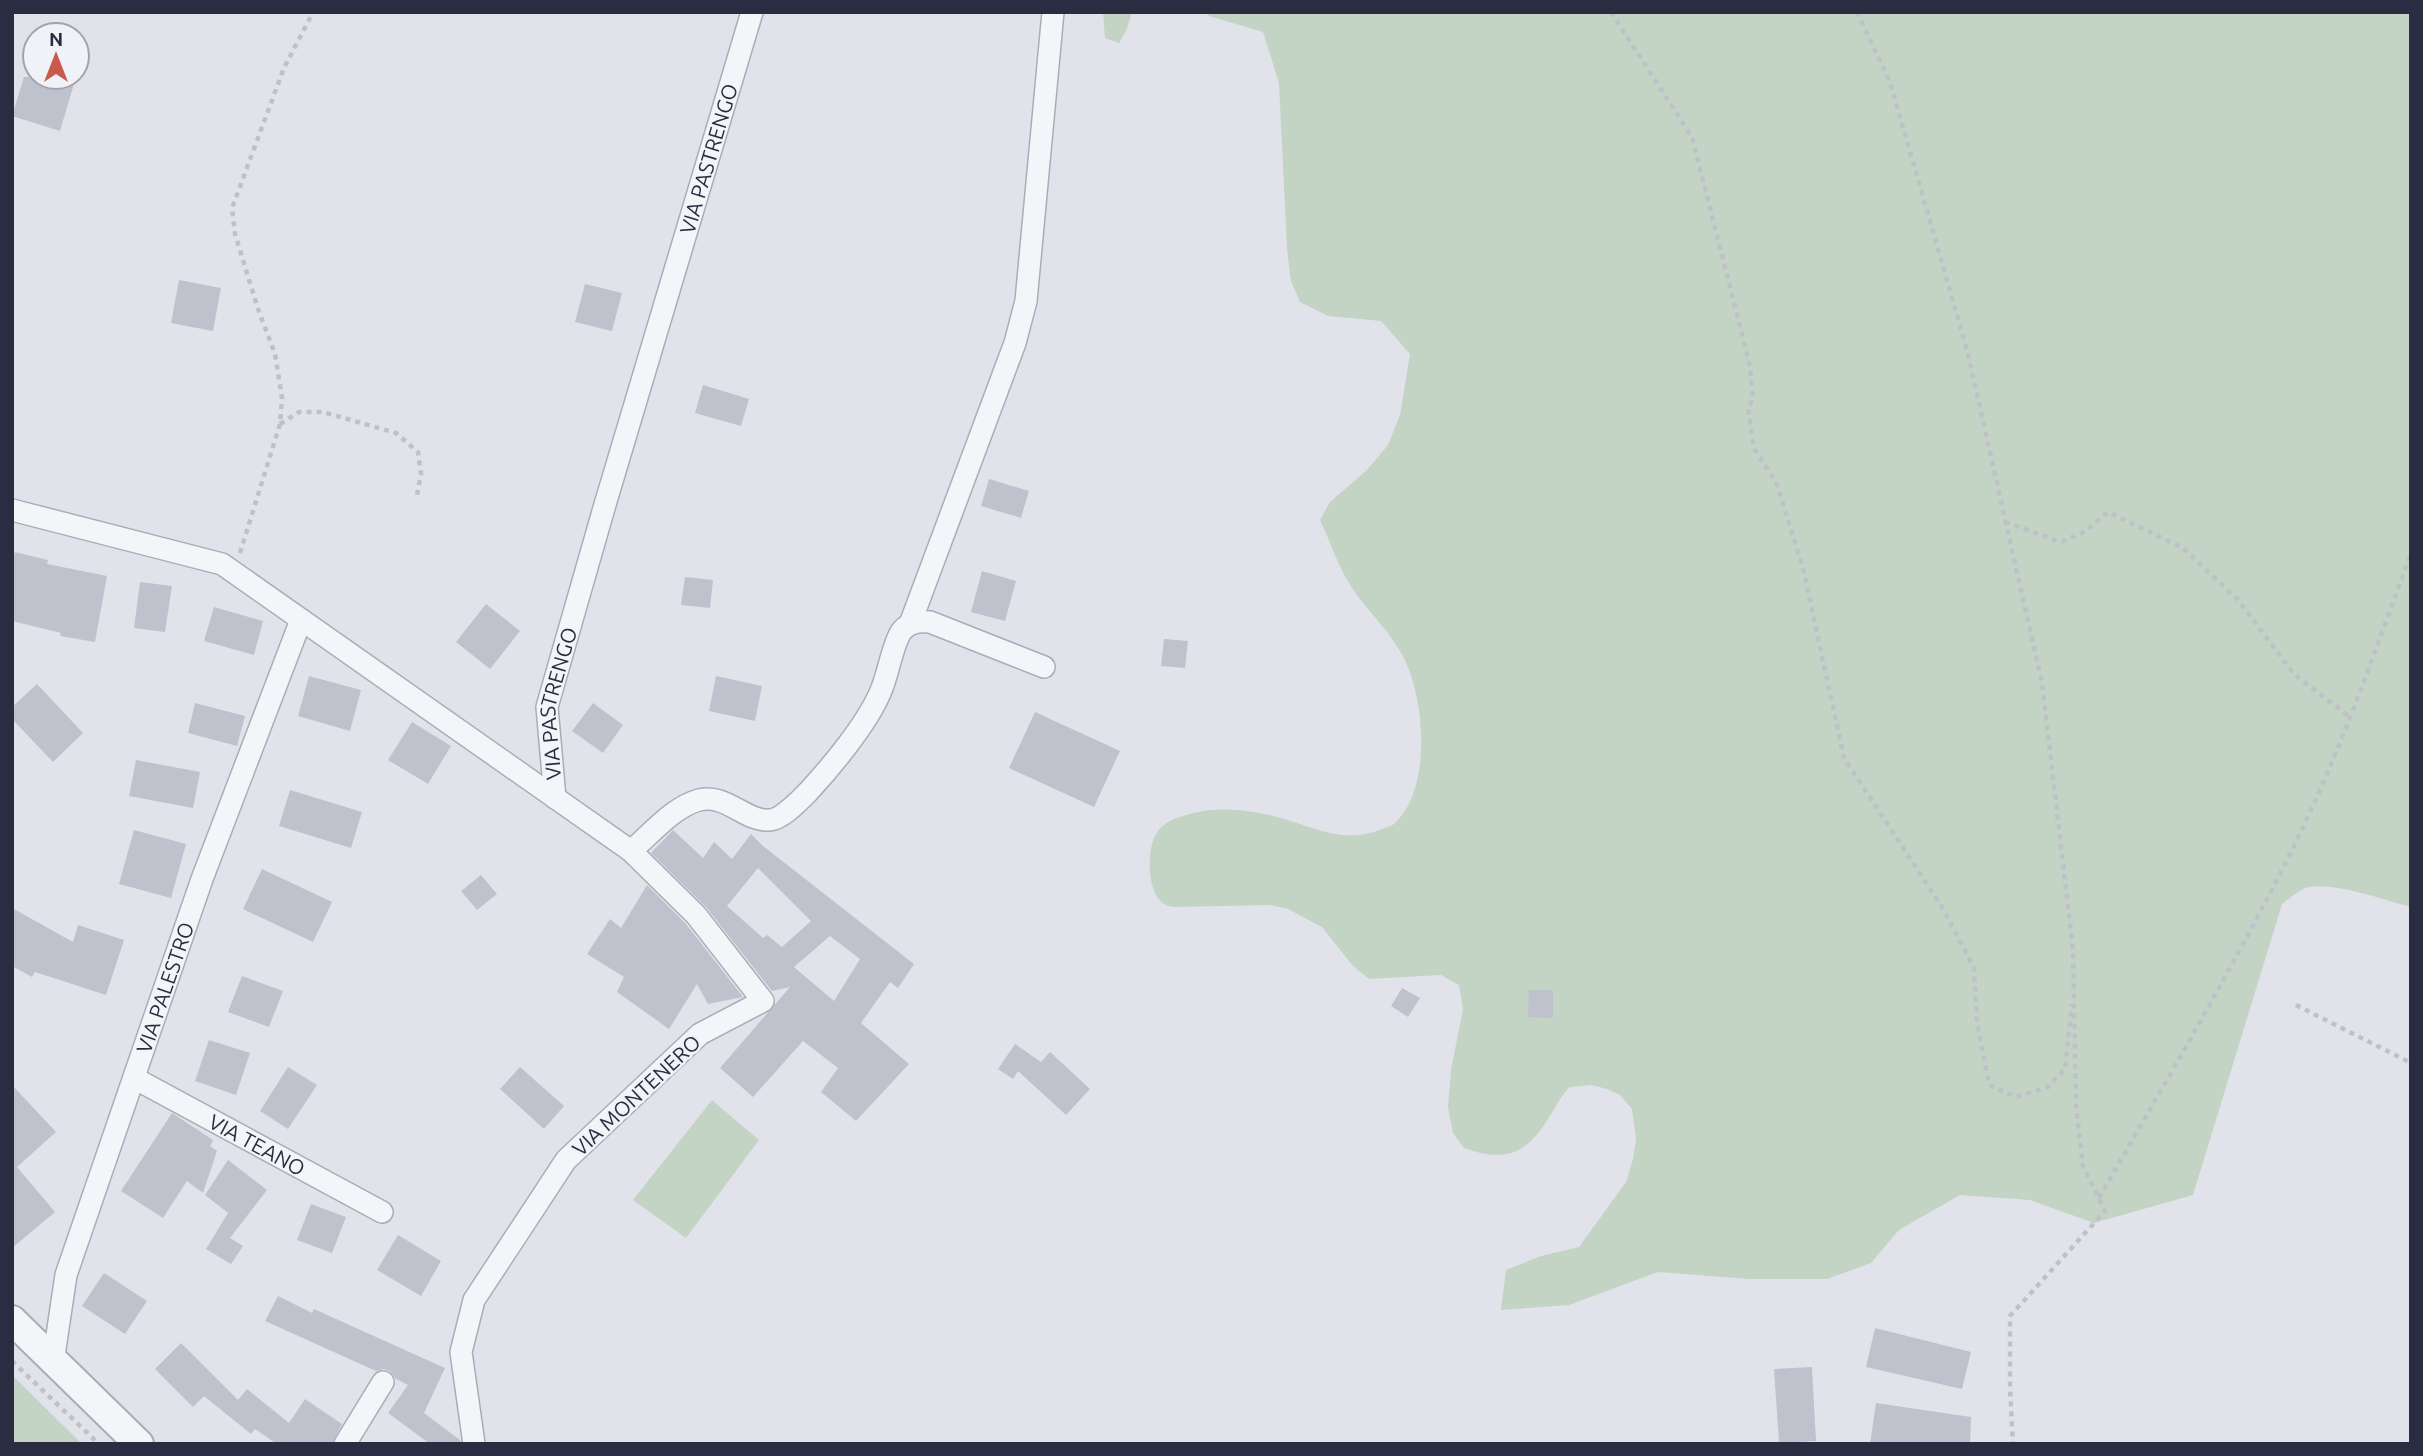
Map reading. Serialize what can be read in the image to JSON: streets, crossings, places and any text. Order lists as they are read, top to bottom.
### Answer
{
  "streets": {
    "street": [
      "VIA PASTRENGO",
      "VIA PALESTRO",
      "VIA MONTENERO",
      "VIA TEANO"
    ]
  },
  "crossings": [
    ["VIA PASTRENGO", "VIA PALESTRO"],
    ["VIA PASTRENGO", "VIA MONTENERO"],
    ["VIA PALESTRO", "VIA TEANO"]
  ],
  "north": "top"
}
